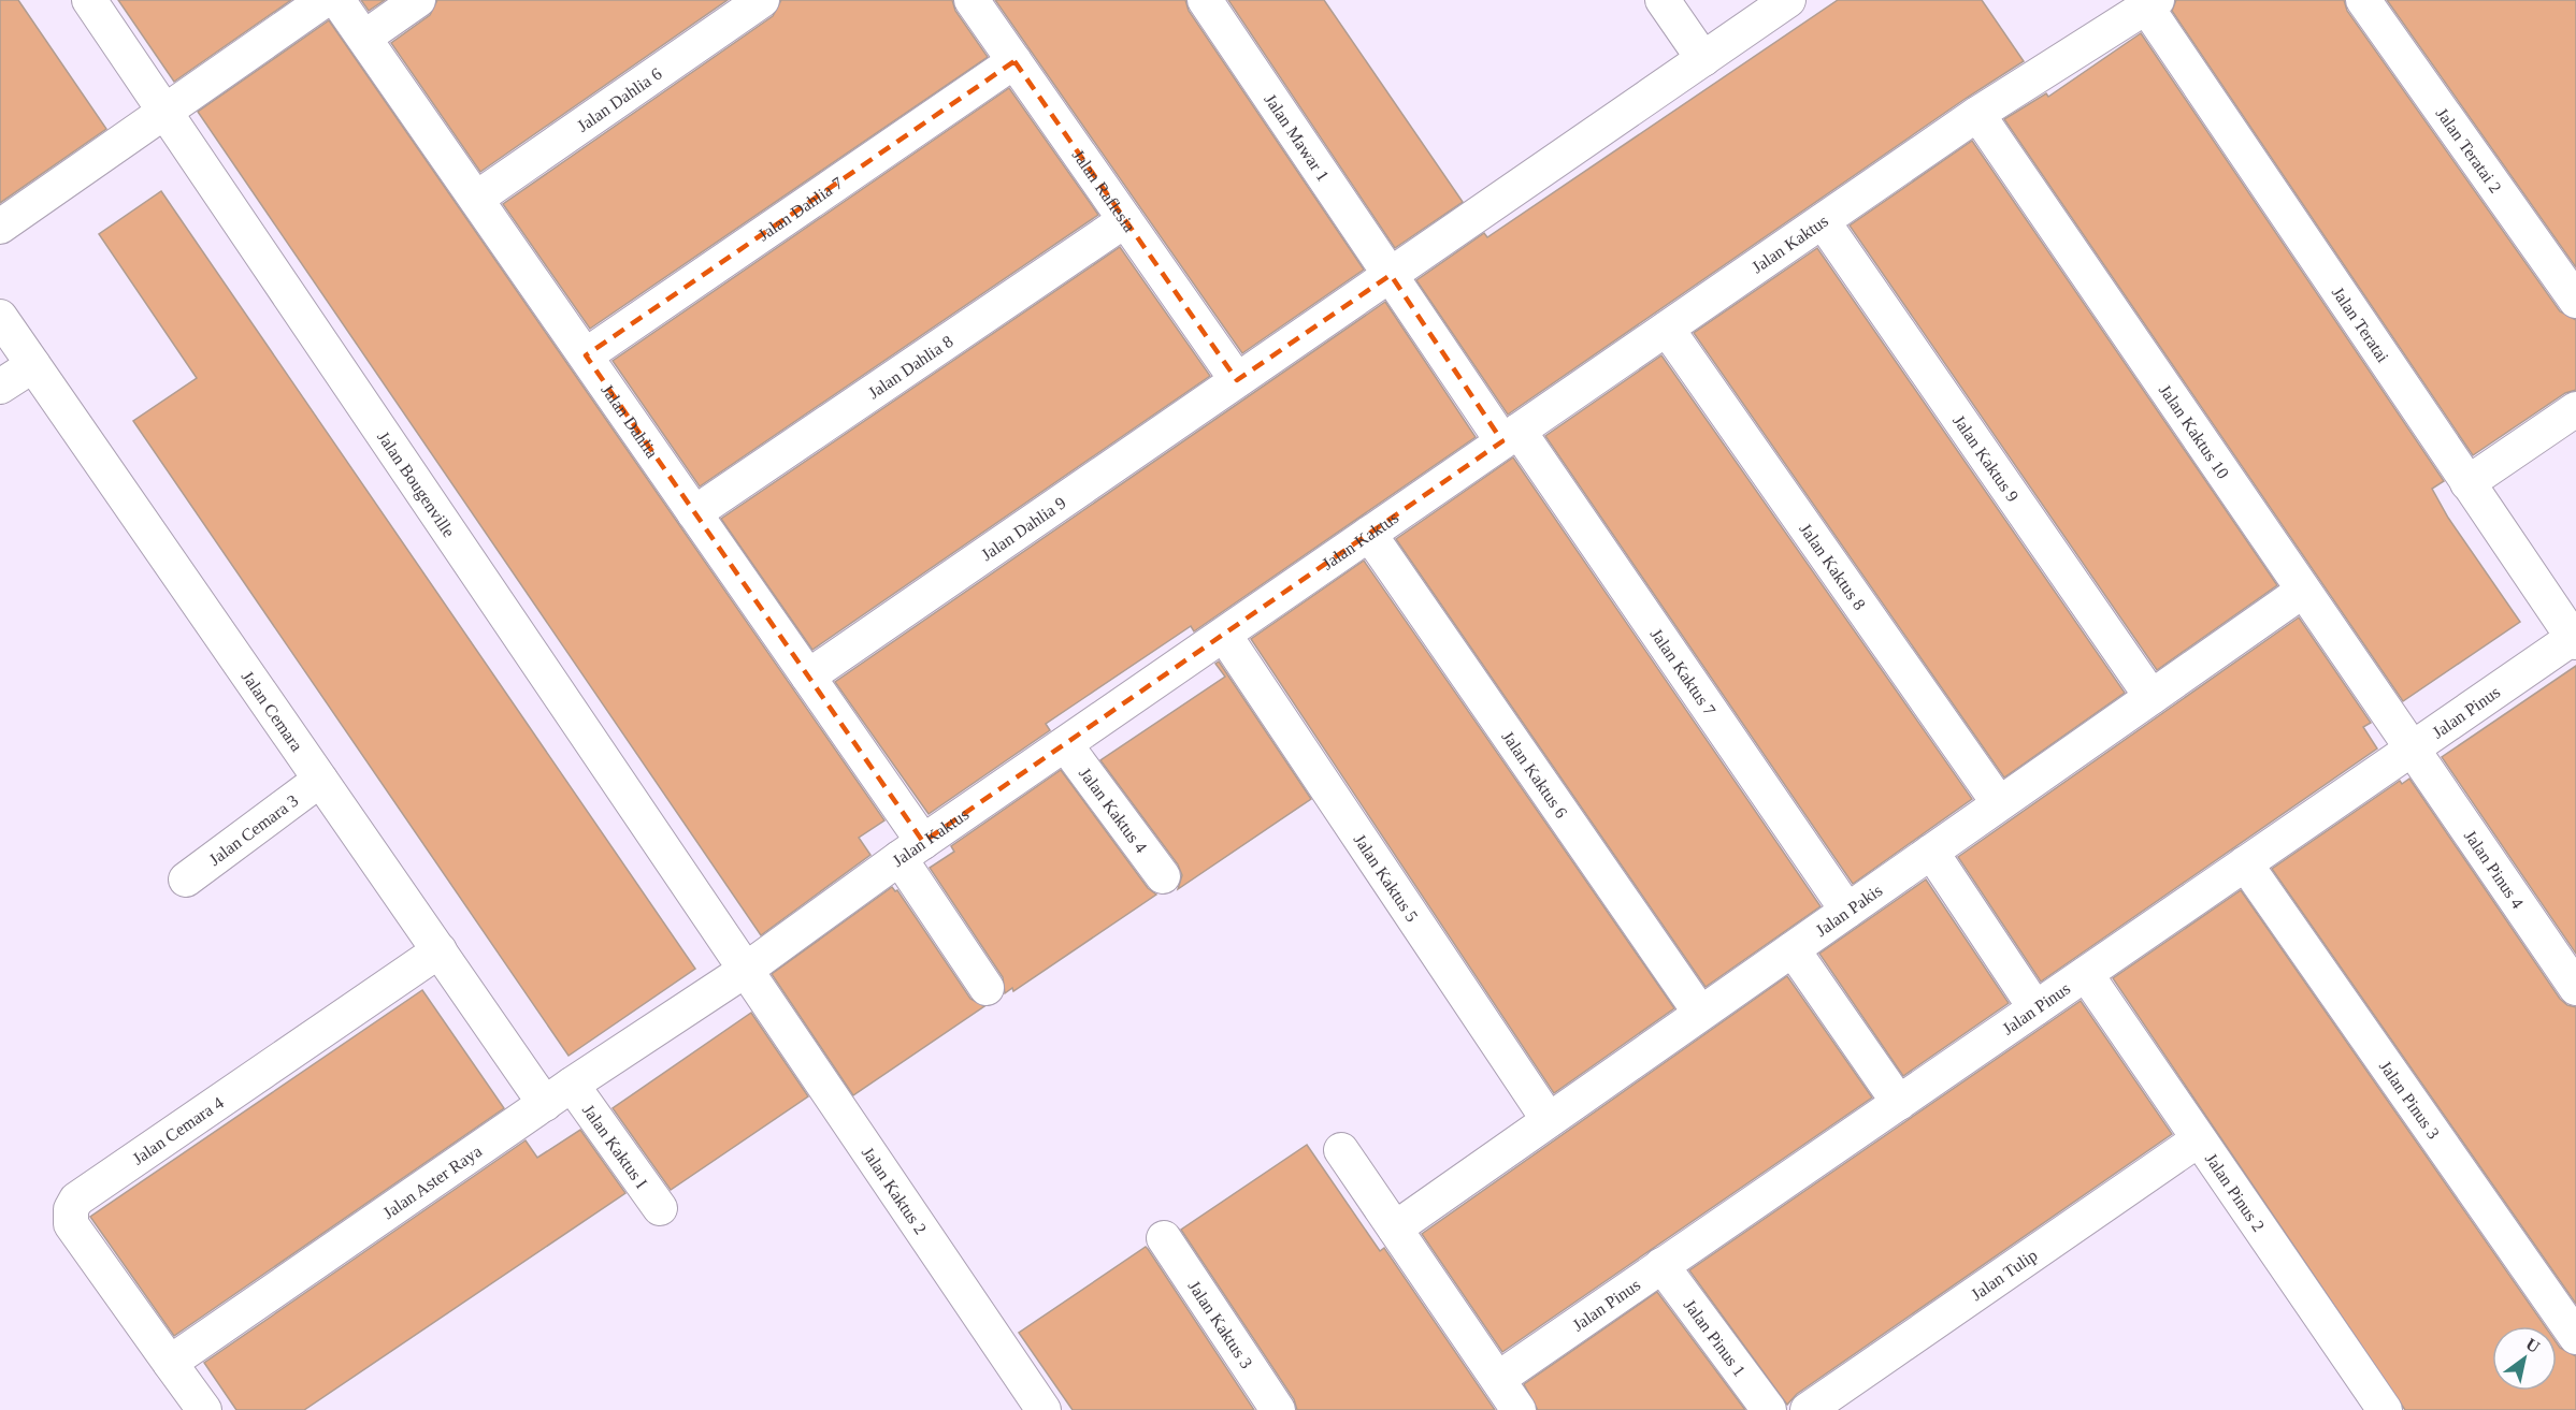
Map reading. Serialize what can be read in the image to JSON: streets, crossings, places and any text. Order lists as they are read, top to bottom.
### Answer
{
  "streets": {
    "street": [
      "Jalan Dahlia 6",
      "Jalan Mawar 1",
      "Jalan Teratai 2",
      "Jalan Raflesia",
      "Jalan Dahlia 7",
      "Jalan Kaktus",
      "Jalan Teratai",
      "Jalan Dahlia 8",
      "Jalan Dahlia",
      "Jalan Kaktus 10",
      "Jalan Kaktus 9",
      "Jalan Bougenville",
      "Jalan Dahlia 9",
      "Jalan Kaktus 8",
      "Jalan Kaktus 7",
      "Jalan Cemara",
      "Jalan Pinus",
      "Jalan Kaktus 6",
      "Jalan Kaktus 4",
      "Jalan Cemara 3",
      "Jalan Pinus 4",
      "Jalan Kaktus 5",
      "Jalan Pakis",
      "Jalan Pinus 3",
      "Jalan Cemara 4",
      "Jalan Kaktus I",
      "Jalan Aster Raya",
      "Jalan Kaktus 2",
      "Jalan Pinus 2",
      "Jalan Tulip",
      "Jalan Kaktus 3",
      "Jalan Pinus 1"
    ]
  },
  "crossings": [
    ["Jalan Dahlia 6", "Jalan Dahlia"],
    ["Jalan Mawar 1", "Jalan Kaktus"],
    ["Jalan Mawar 1", "Jalan Dahlia 9"],
    ["Jalan Mawar 1", "Jalan Kaktus 7"],
    ["Jalan Raflesia", "Jalan Dahlia 7"],
    ["Jalan Raflesia", "Jalan Dahlia 8"],
    ["Jalan Raflesia", "Jalan Dahlia 9"],
    ["Jalan Dahlia 7", "Jalan Dahlia"],
    ["Jalan Kaktus", "Jalan Teratai"],
    ["Jalan Kaktus", "Jalan Dahlia"],
    ["Jalan Kaktus", "Jalan Kaktus 10"],
    ["Jalan Kaktus", "Jalan Kaktus 9"],
    ["Jalan Kaktus", "Jalan Bougenville"],
    ["Jalan Kaktus", "Jalan Kaktus 8"],
    ["Jalan Kaktus", "Jalan Kaktus 7"],
    ["Jalan Kaktus", "Jalan Kaktus 6"],
    ["Jalan Kaktus", "Jalan Kaktus 4"],
    ["Jalan Kaktus", "Jalan Kaktus 5"],
    ["Jalan Kaktus", "Jalan Aster Raya"],
    ["Jalan Kaktus", "Jalan Kaktus 2"],
    ["Jalan Teratai", "Jalan Pinus"],
    ["Jalan Dahlia 8", "Jalan Dahlia"],
    ["Jalan Dahlia", "Jalan Dahlia 9"],
    ["Jalan Kaktus 10", "Jalan Pinus"],
    ["Jalan Kaktus 10", "Jalan Pinus 4"],
    ["Jalan Kaktus 10", "Jalan Pakis"],
    ["Jalan Kaktus 9", "Jalan Pakis"],
    ["Jalan Bougenville", "Jalan Aster Raya"],
    ["Jalan Bougenville", "Jalan Kaktus 2"],
    ["Jalan Kaktus 8", "Jalan Pakis"],
    ["Jalan Kaktus 7", "Jalan Pakis"],
    ["Jalan Cemara", "Jalan Cemara 3"],
    ["Jalan Cemara", "Jalan Cemara 4"],
    ["Jalan Cemara", "Jalan Kaktus I"],
    ["Jalan Cemara", "Jalan Aster Raya"],
    ["Jalan Pinus", "Jalan Pinus 4"],
    ["Jalan Pinus", "Jalan Pinus 3"],
    ["Jalan Pinus", "Jalan Pinus 2"],
    ["Jalan Pinus", "Jalan Pinus 1"],
    ["Jalan Kaktus 6", "Jalan Pakis"],
    ["Jalan Kaktus 5", "Jalan Pakis"],
    ["Jalan Cemara 4", "Jalan Aster Raya"],
    ["Jalan Kaktus I", "Jalan Aster Raya"],
    ["Jalan Aster Raya", "Jalan Kaktus 2"],
    ["Jalan Pinus 2", "Jalan Tulip"]
  ],
  "north": "top right"
}
